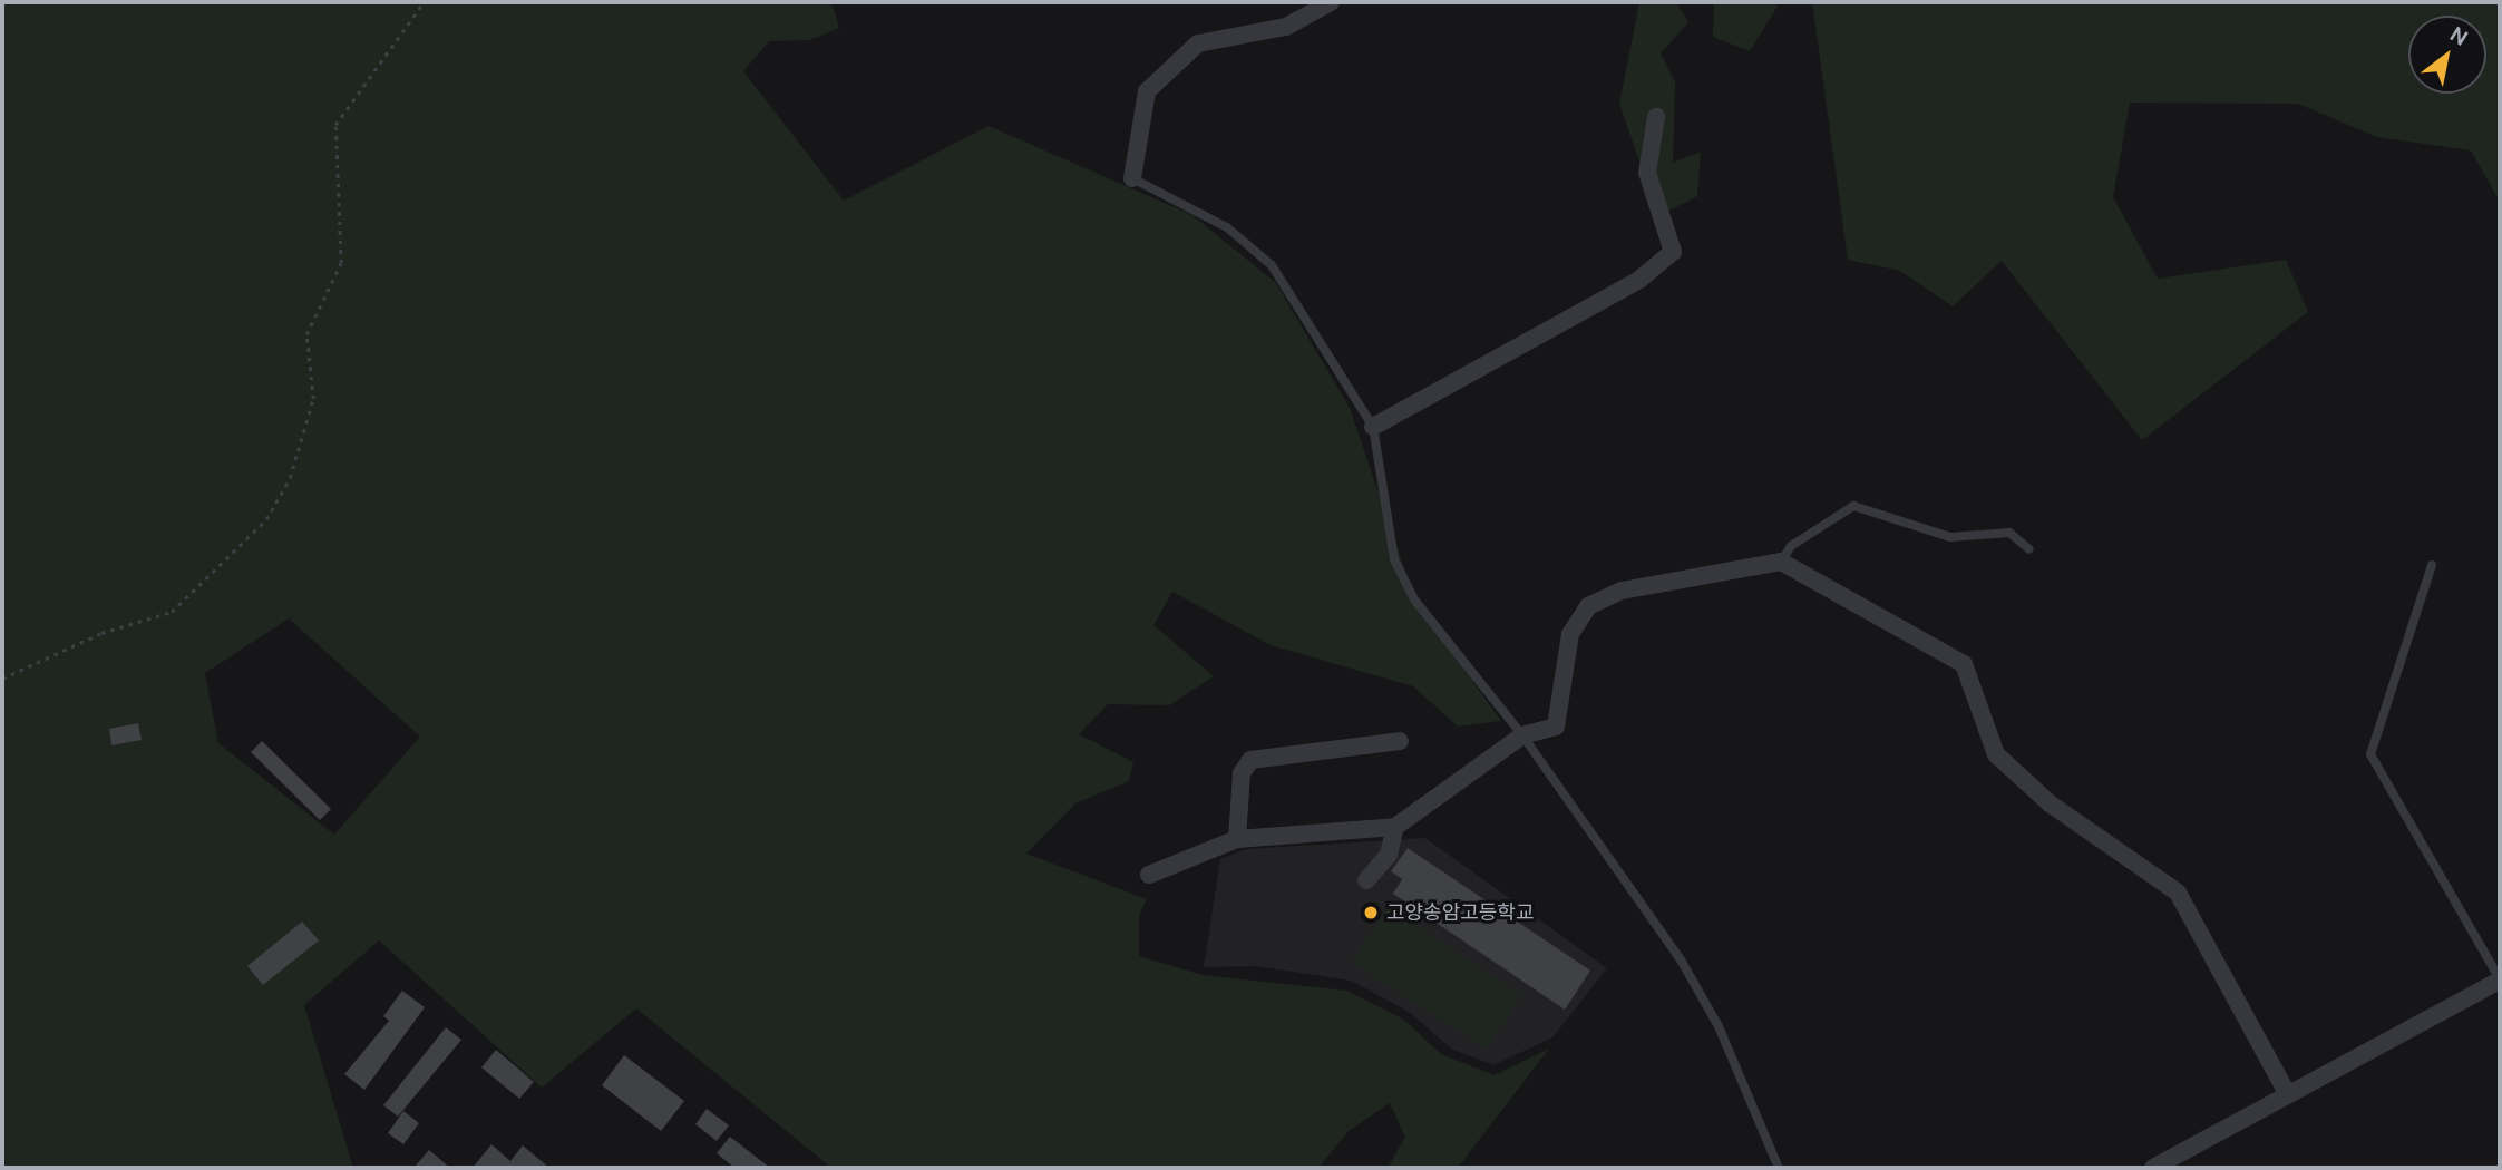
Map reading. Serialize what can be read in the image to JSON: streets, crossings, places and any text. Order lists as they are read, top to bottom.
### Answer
{
  "places": ["고양송암고등학교"],
  "north": "top right"
}
